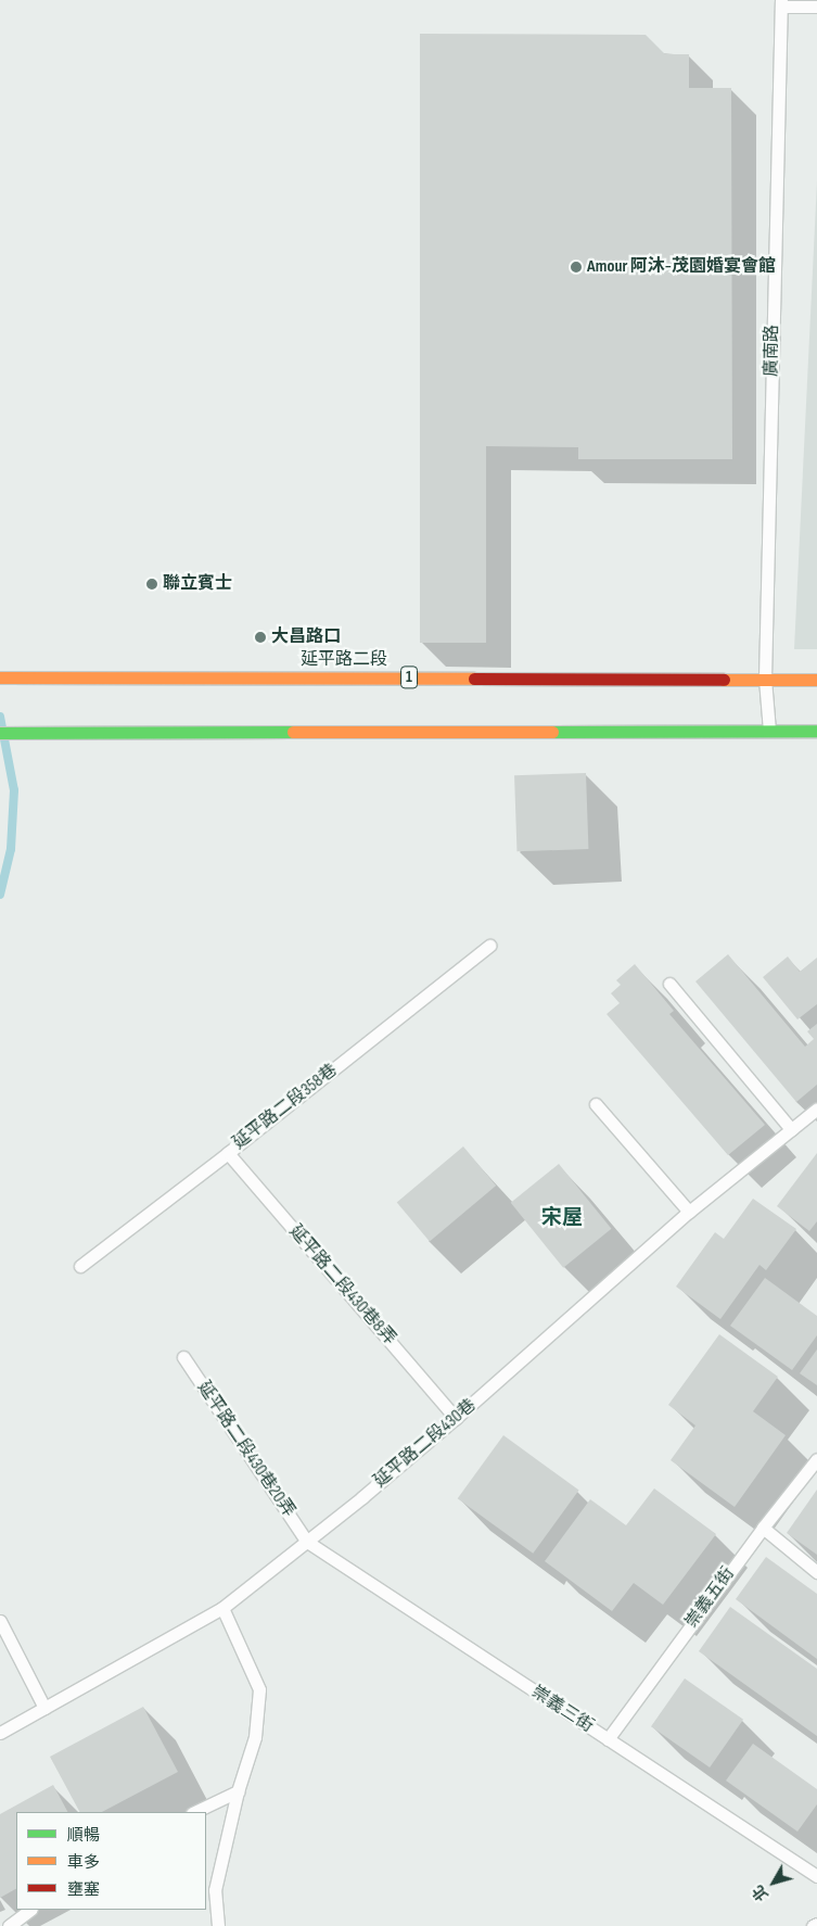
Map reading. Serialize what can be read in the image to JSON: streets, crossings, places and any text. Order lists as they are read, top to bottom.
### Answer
{
  "streets": {
    "main road": ["延平路二段", "1"],
    "lane": [
      "廣南路",
      "延平路二段358巷",
      "延平路二段430巷8弄",
      "延平路二段430巷",
      "延平路二段430巷20弄",
      "崇義五街",
      "崇義三街"
    ]
  },
  "crossings": [
    ["廣南路", "延平路二段"],
    ["延平路二段358巷", "延平路二段430巷8弄"],
    ["延平路二段430巷8弄", "延平路二段430巷"],
    ["延平路二段430巷", "延平路二段430巷20弄"],
    ["延平路二段430巷", "崇義三街"],
    ["延平路二段430巷20弄", "崇義三街"],
    ["崇義五街", "崇義三街"]
  ],
  "districts": ["宋屋"],
  "places": ["Amour 阿沐-茂園婚宴會館", "聯立賓士", "大昌路口"],
  "legend": ["順暢", "車多", "壅塞"],
  "north": "bottom left"
}
